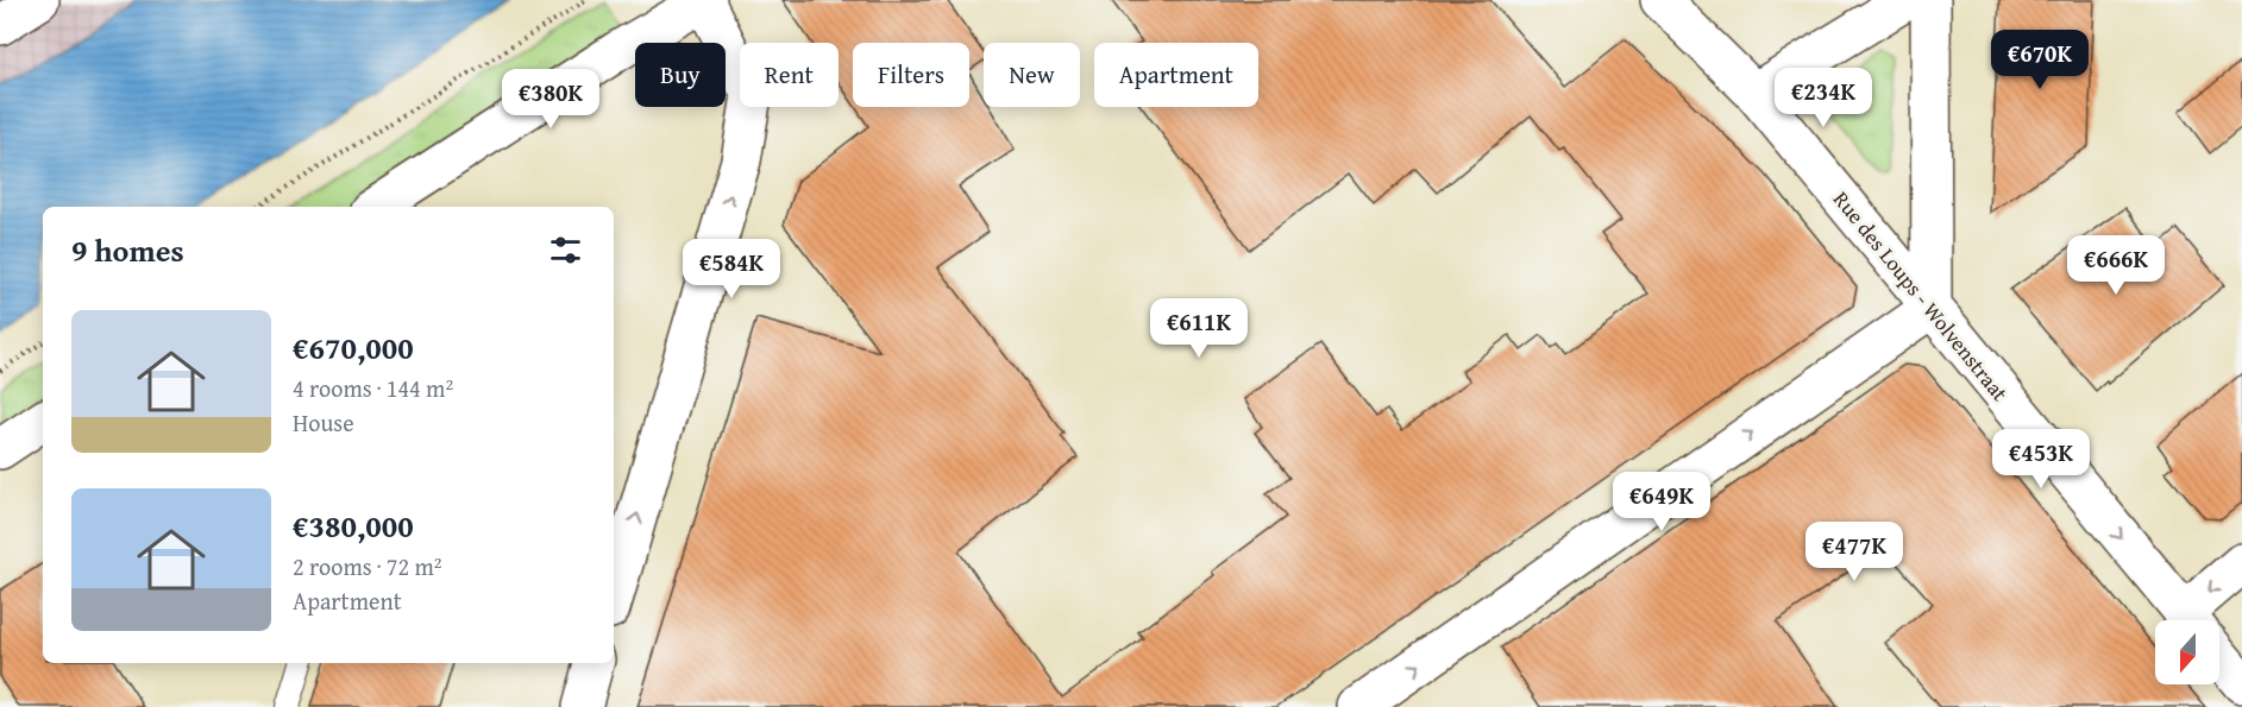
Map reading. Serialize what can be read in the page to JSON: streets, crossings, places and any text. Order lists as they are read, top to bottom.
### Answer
{
  "streets": {
    "street": ["Rue des Loups - Wolvenstraat"]
  },
  "one_way": ["Rue des Loups - Wolvenstraat"],
  "north": "bottom",
  "page": {
    "price": [
      "€670K",
      "€234K",
      "€380K",
      "€666K",
      "€584K",
      "€611K",
      "€453K",
      "€649K",
      "€477K"
    ],
    "chip": [
      "Buy",
      "Rent",
      "Filters",
      "New",
      "Apartment"
    ],
    "heading": "9 homes",
    "list": [
      {
        "name": "€670,000",
        "note": "4 rooms · 144 m² · House"
      },
      {
        "name": "€380,000",
        "note": "2 rooms · 72 m² · Apartment"
      }
    ]
  }
}
